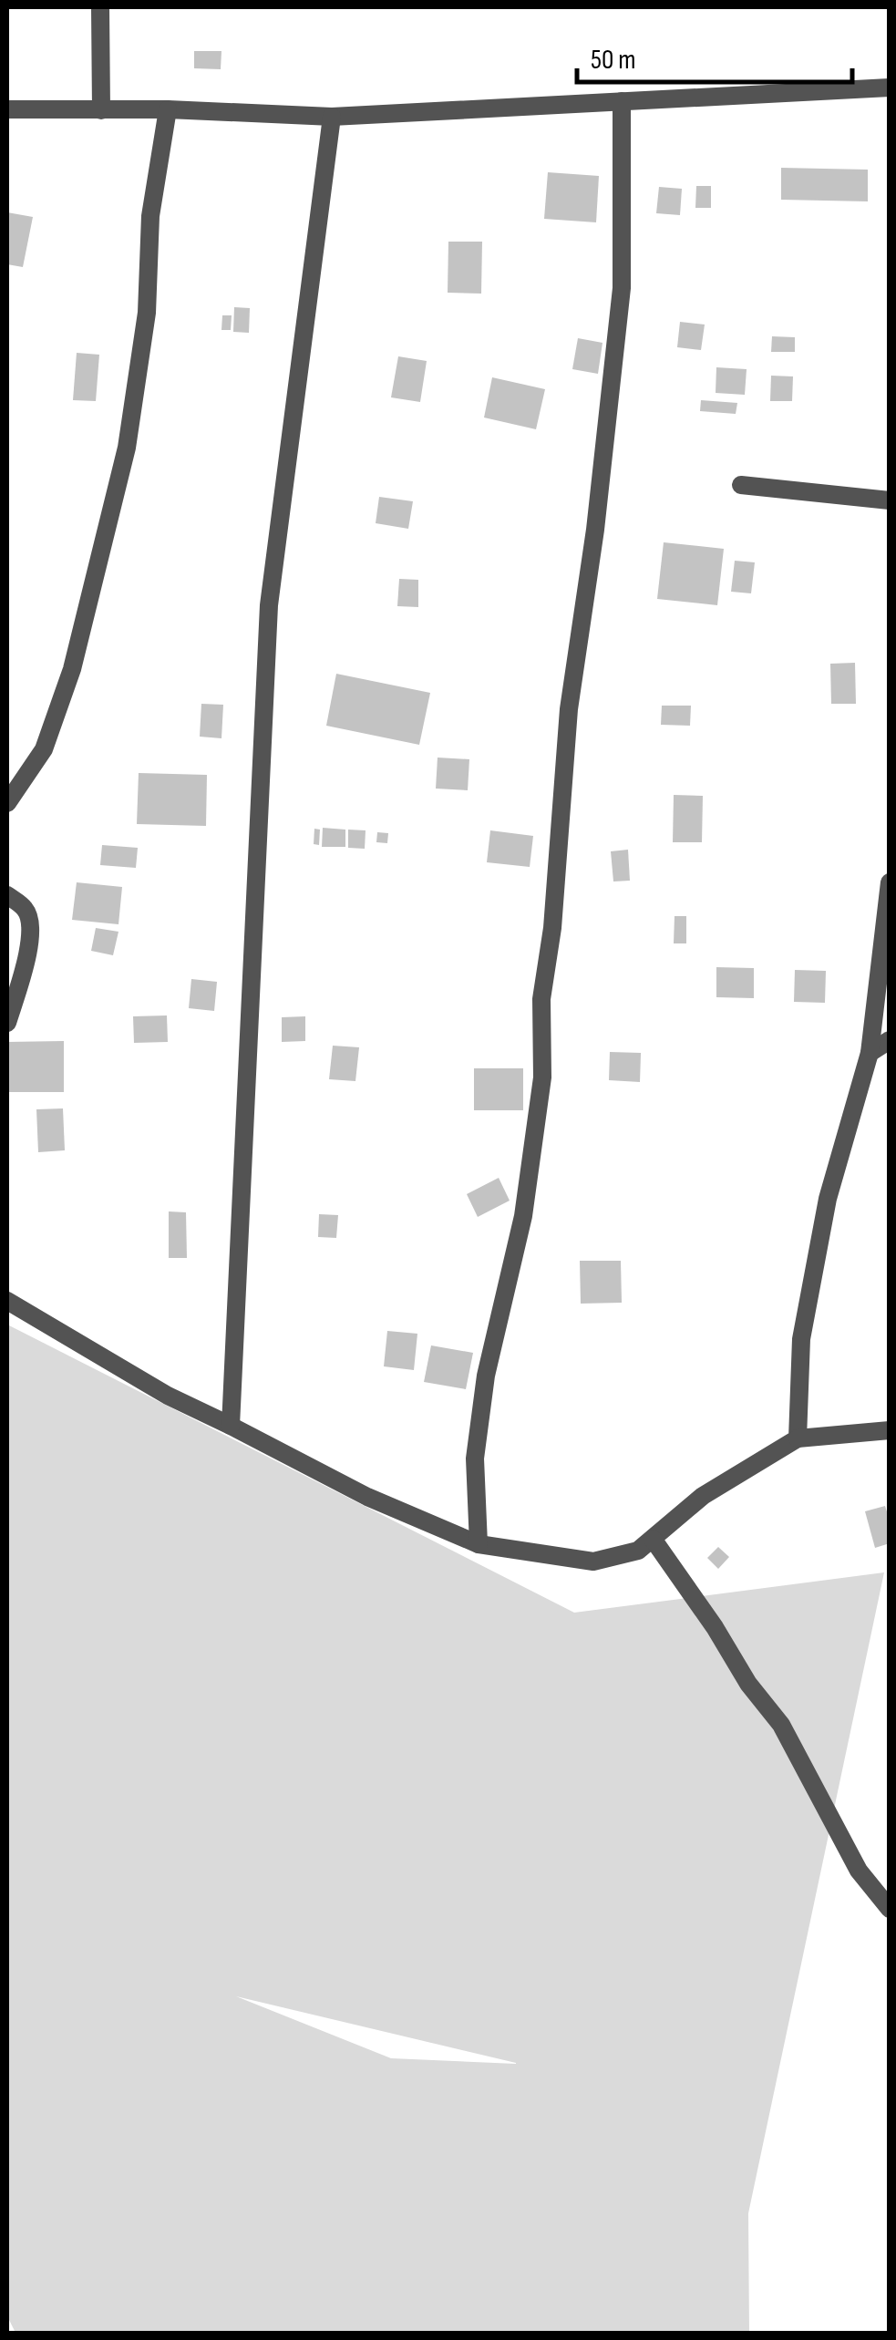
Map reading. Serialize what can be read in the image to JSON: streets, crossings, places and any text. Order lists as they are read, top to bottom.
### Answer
{
  "scale_bar": "50 m"
}
